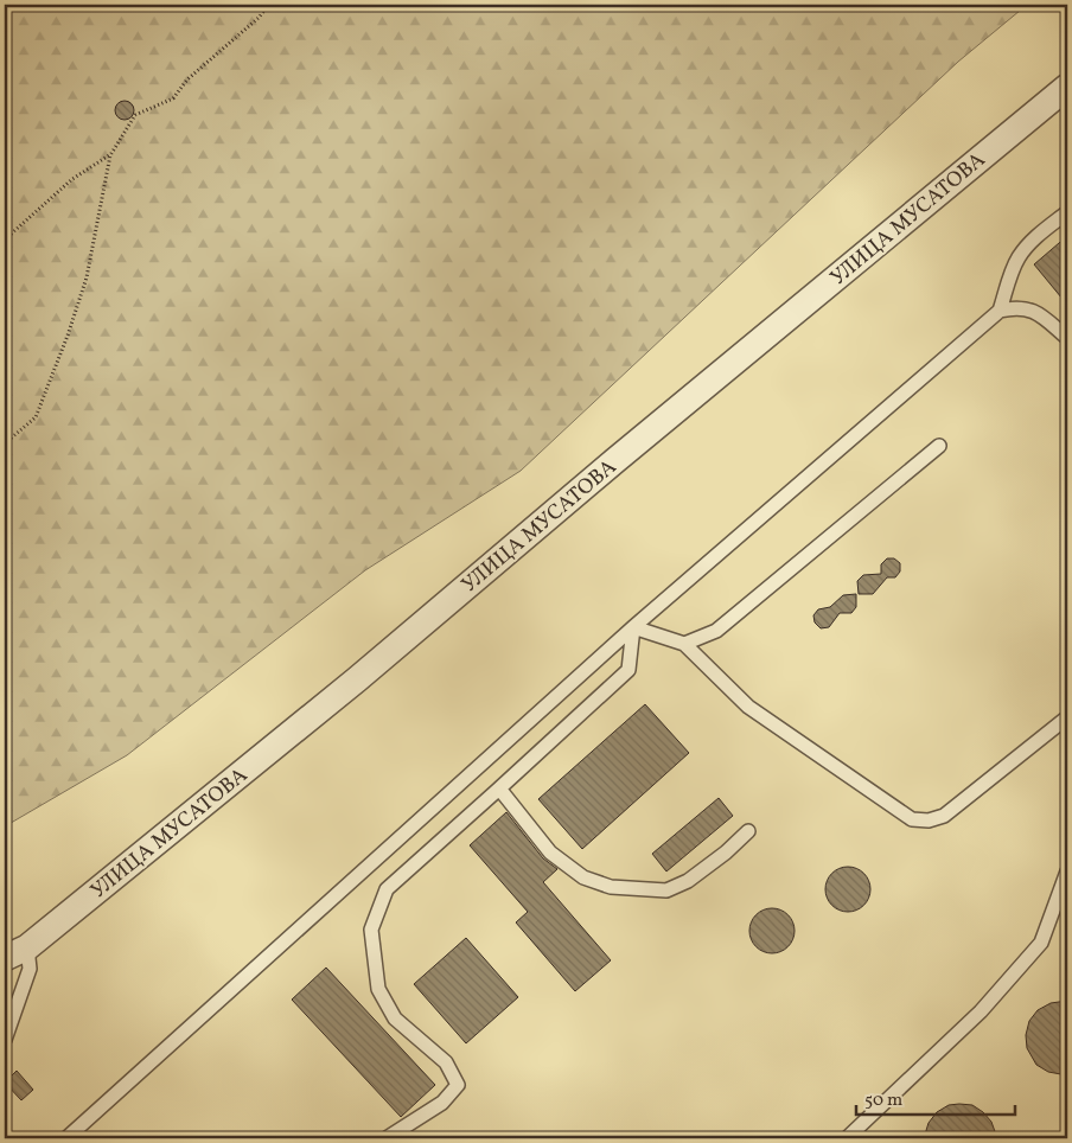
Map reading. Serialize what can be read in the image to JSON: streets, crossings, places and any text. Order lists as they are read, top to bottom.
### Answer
{
  "streets": {
    "street": ["УЛИЦА МУСАТОВА"]
  },
  "scale_bar": "50 m"
}
